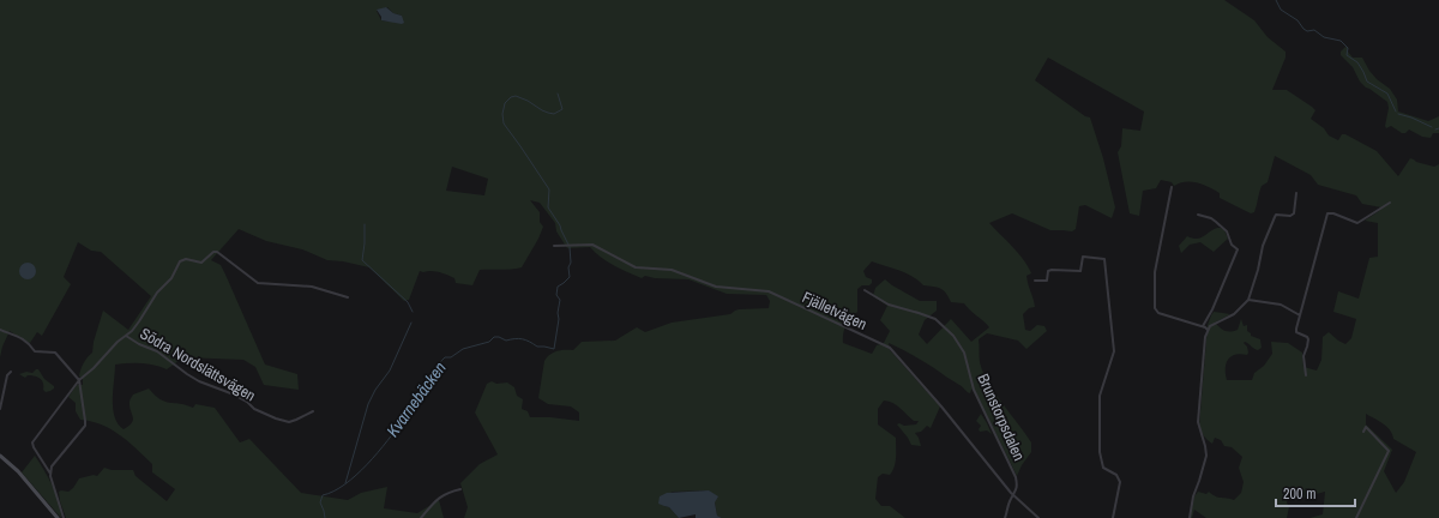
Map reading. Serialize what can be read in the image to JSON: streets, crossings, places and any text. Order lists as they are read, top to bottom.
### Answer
{
  "streets": {
    "street": ["Fjälletvägen", "Södra Nordslättsvägen", "Brunstorpsdalen"]
  },
  "crossings": [
    ["Fjälletvägen", "Brunstorpsdalen"]
  ],
  "water": ["Kvarnebäcken"],
  "scale_bar": "200 m"
}
